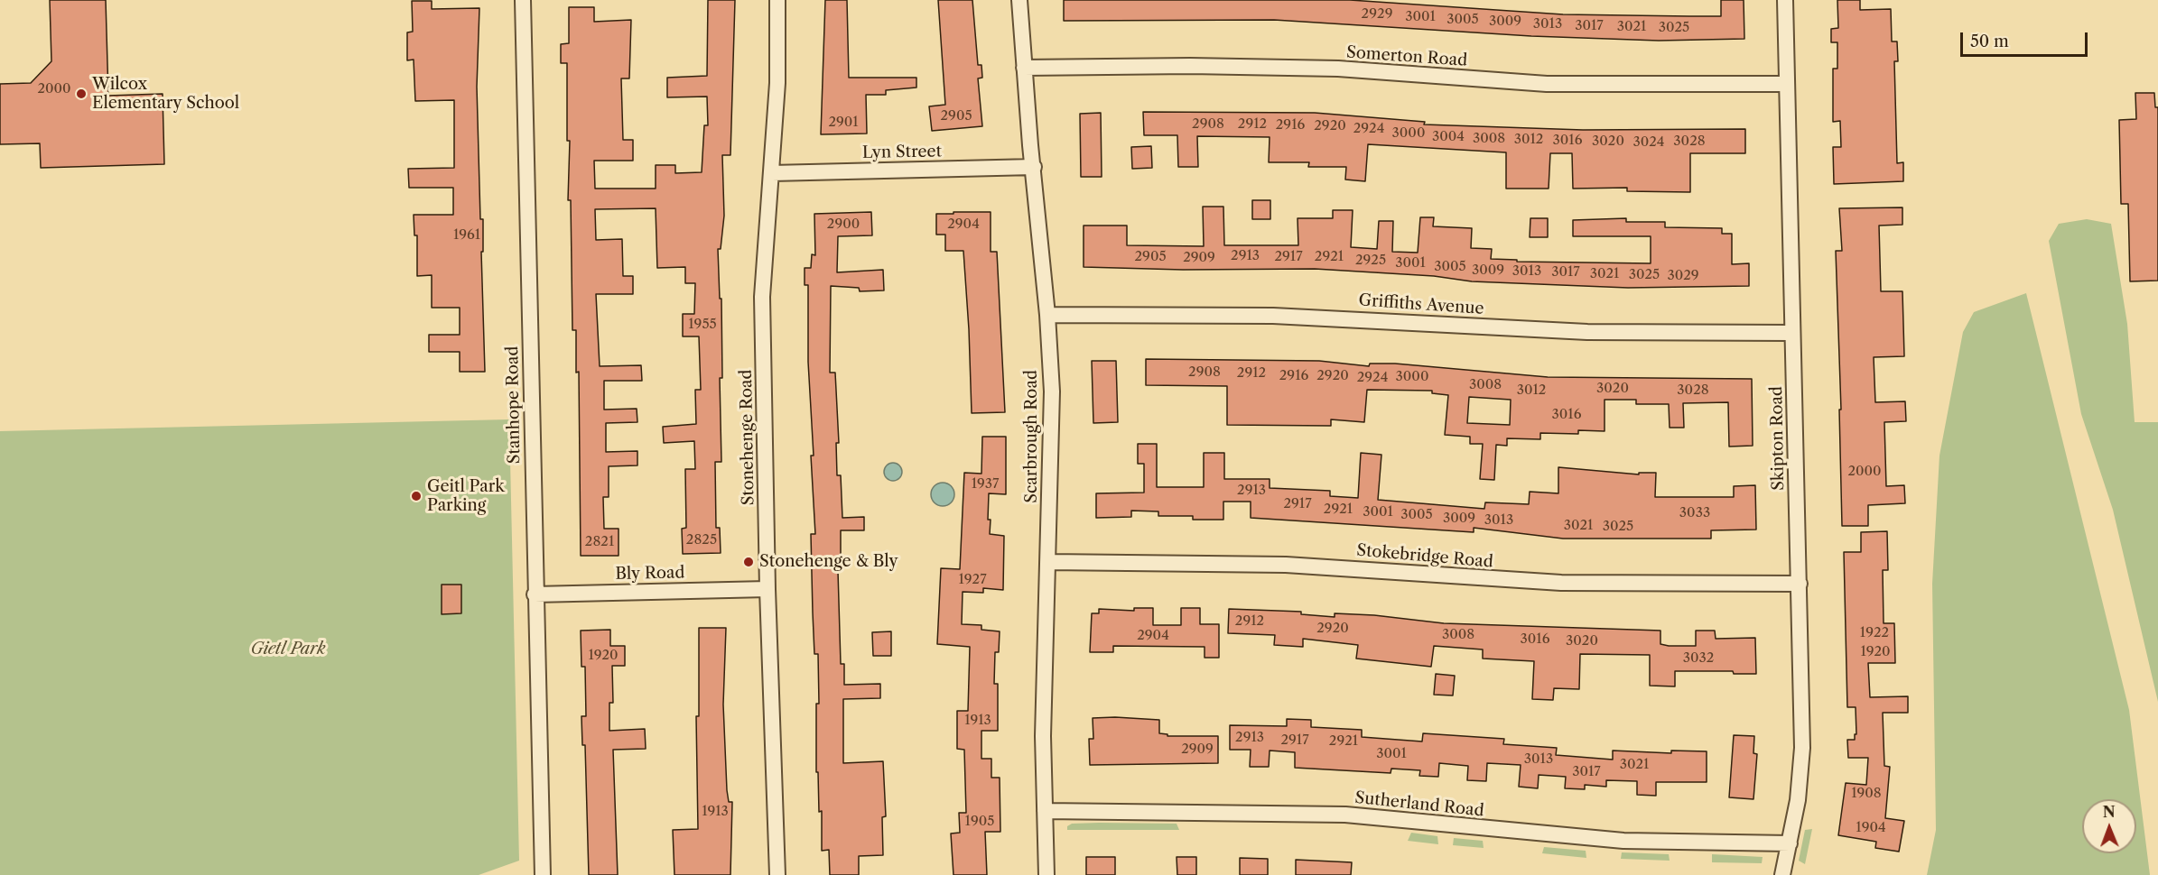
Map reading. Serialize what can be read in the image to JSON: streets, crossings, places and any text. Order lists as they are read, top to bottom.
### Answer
{
  "streets": {
    "street": [
      "Somerton Road",
      "Lyn Street",
      "Griffiths Avenue",
      "Stanhope Road",
      "Scarbrough Road",
      "Stonehenge Road",
      "Skipton Road",
      "Stokebridge Road",
      "Bly Road",
      "Sutherland Road"
    ]
  },
  "crossings": [
    ["Somerton Road", "Scarbrough Road"],
    ["Somerton Road", "Skipton Road"],
    ["Lyn Street", "Scarbrough Road"],
    ["Lyn Street", "Stonehenge Road"],
    ["Griffiths Avenue", "Scarbrough Road"],
    ["Griffiths Avenue", "Skipton Road"],
    ["Stanhope Road", "Bly Road"],
    ["Scarbrough Road", "Stokebridge Road"],
    ["Scarbrough Road", "Sutherland Road"],
    ["Stonehenge Road", "Bly Road"],
    ["Skipton Road", "Stokebridge Road"],
    ["Skipton Road", "Sutherland Road"]
  ],
  "parks": ["Gietl Park"],
  "places": ["Wilcox Elementary School", "Geitl Park Parking", "Stonehenge & Bly"],
  "house_numbers": [
    "2929",
    "3001",
    "3005",
    "3009",
    "3013",
    "3017",
    "3021",
    "3025",
    "2000",
    "2905",
    "2901",
    "2908",
    "2912",
    "2916",
    "2920",
    "2924",
    "3000",
    "3004",
    "3008",
    "3012",
    "3016",
    "3020",
    "3028",
    "3024",
    "2900",
    "2904",
    "1961",
    "2913",
    "2905",
    "2917",
    "2921",
    "2909",
    "2925",
    "3001",
    "3005",
    "3009",
    "3013",
    "3017",
    "3021",
    "3025",
    "3029",
    "1955",
    "2908",
    "2912",
    "2916",
    "2920",
    "3000",
    "2924",
    "3008",
    "3020",
    "3012",
    "3028",
    "3016",
    "2000",
    "1937",
    "2913",
    "2917",
    "2921",
    "3001",
    "3033",
    "3005",
    "3009",
    "3013",
    "3021",
    "3025",
    "2825",
    "2821",
    "1927",
    "2912",
    "2920",
    "1922",
    "3008",
    "2904",
    "3016",
    "3020",
    "1920",
    "1920",
    "3032",
    "1913",
    "2913",
    "2917",
    "2921",
    "2909",
    "3001",
    "3013",
    "3021",
    "3017",
    "1908",
    "1913",
    "1905",
    "1904"
  ],
  "scale_bar": "50 m",
  "north": "top"
}
